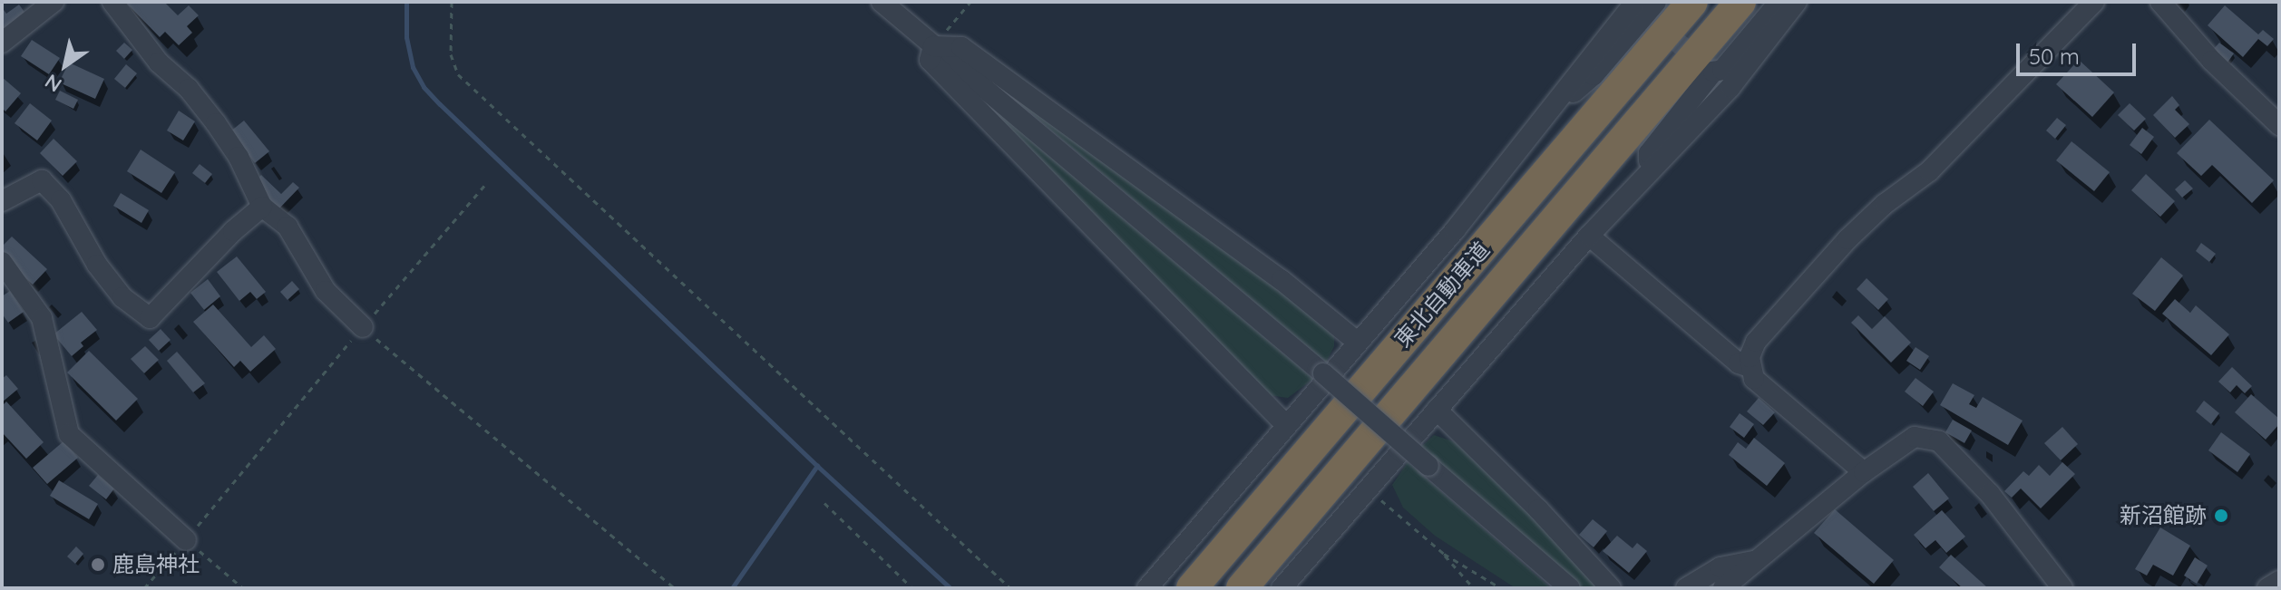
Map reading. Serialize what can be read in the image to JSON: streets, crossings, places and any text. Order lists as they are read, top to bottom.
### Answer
{
  "streets": {
    "highway": ["東北自動車道"]
  },
  "places": ["新沼館跡", "鹿島神社"],
  "scale_bar": "50 m",
  "north": "bottom left"
}
